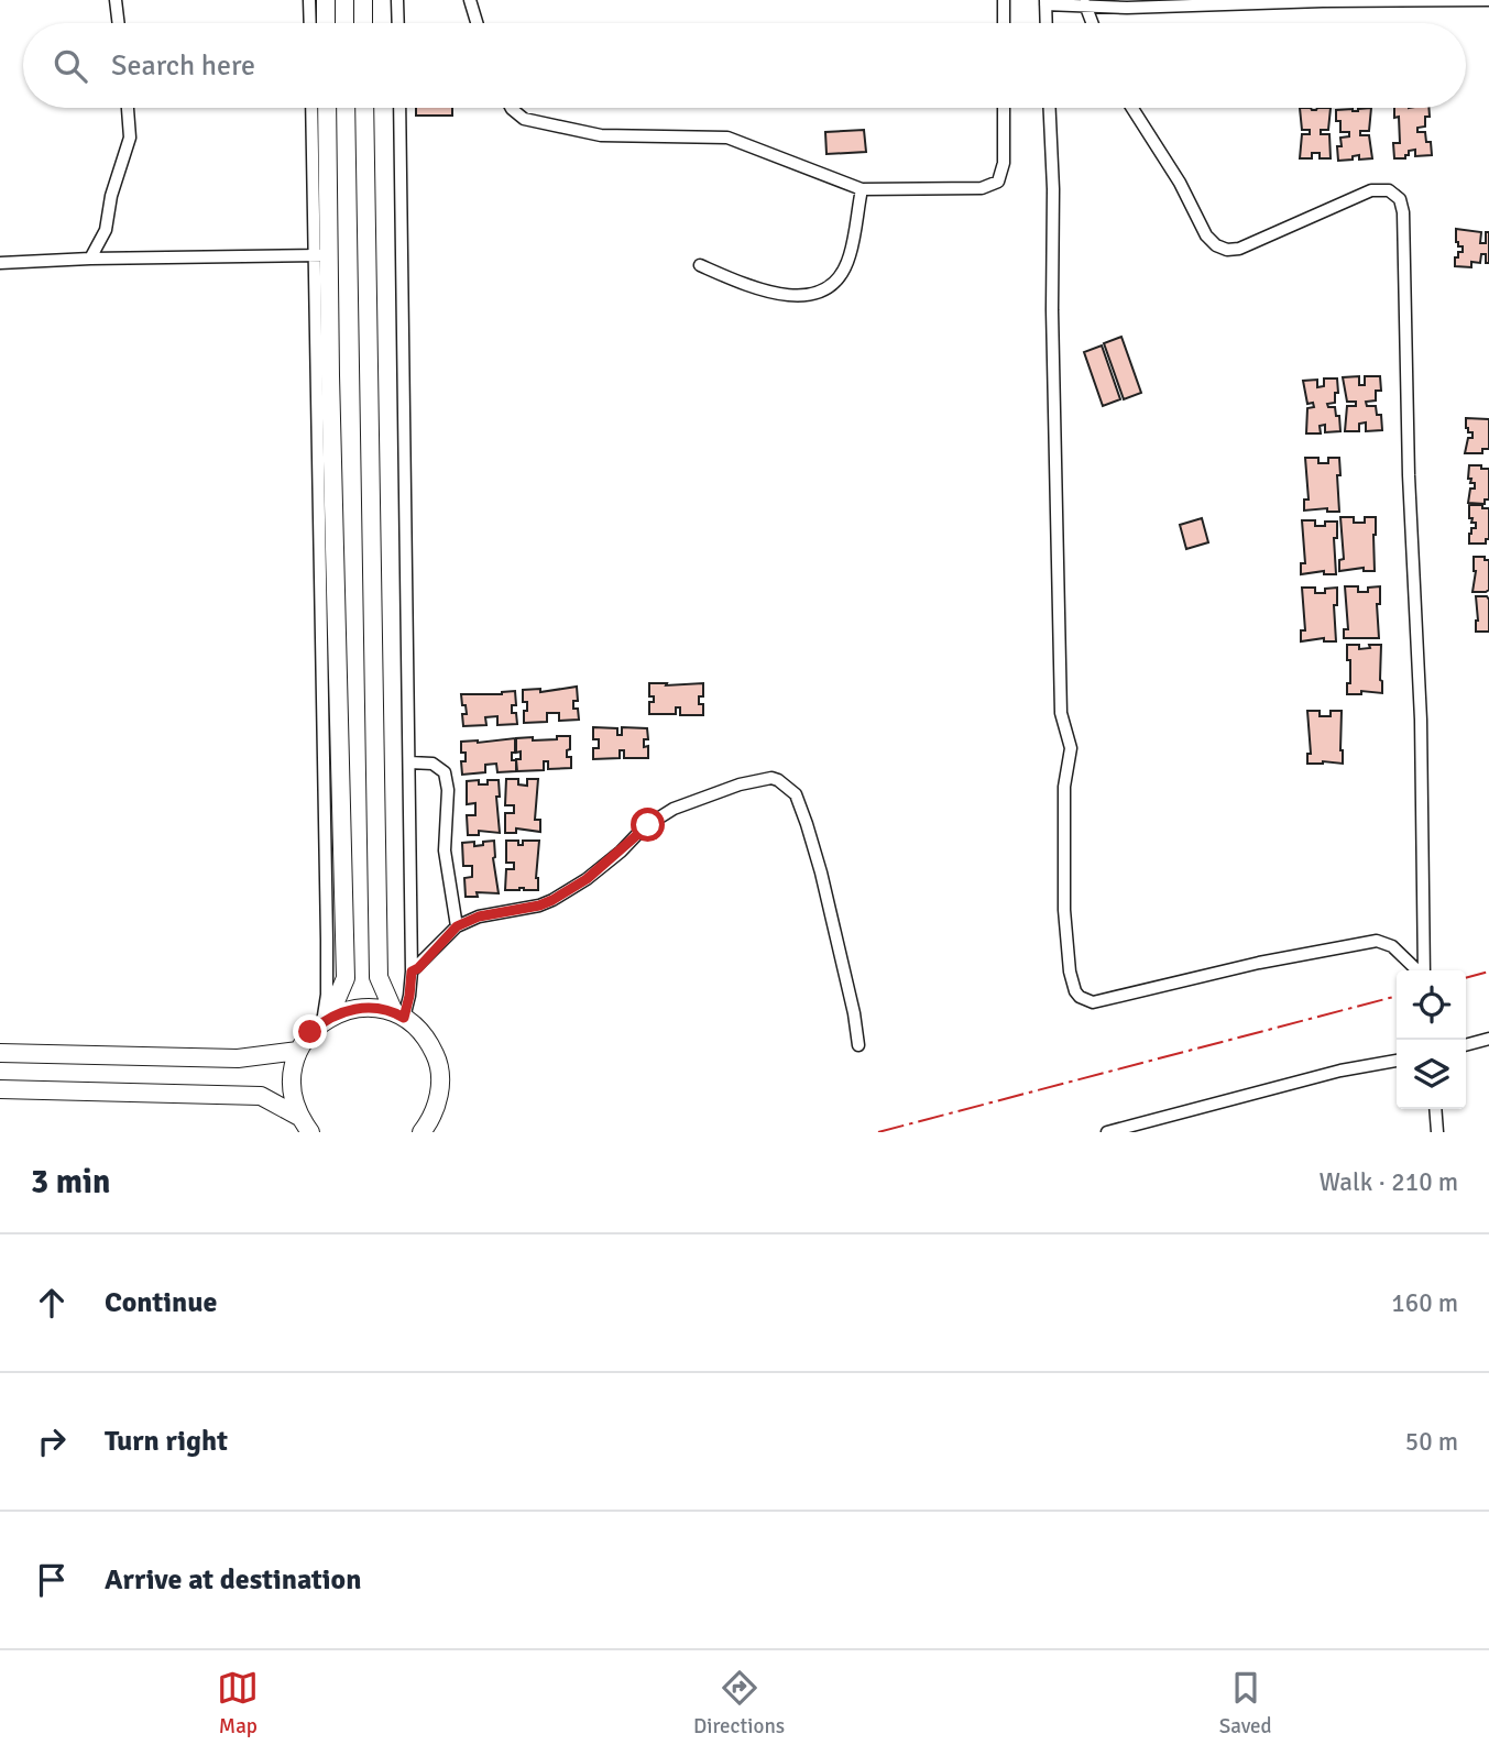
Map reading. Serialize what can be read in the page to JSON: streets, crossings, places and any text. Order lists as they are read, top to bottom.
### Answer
{
  "page": {
    "search": "Search here",
    "heading": ["3 min", "Walk · 210 m"],
    "list": [
      ["Continue", "160 m"],
      ["Turn right", "50 m"],
      "Arrive at destination"
    ],
    "nav": ["Map", "Directions", "Saved"]
  }
}
